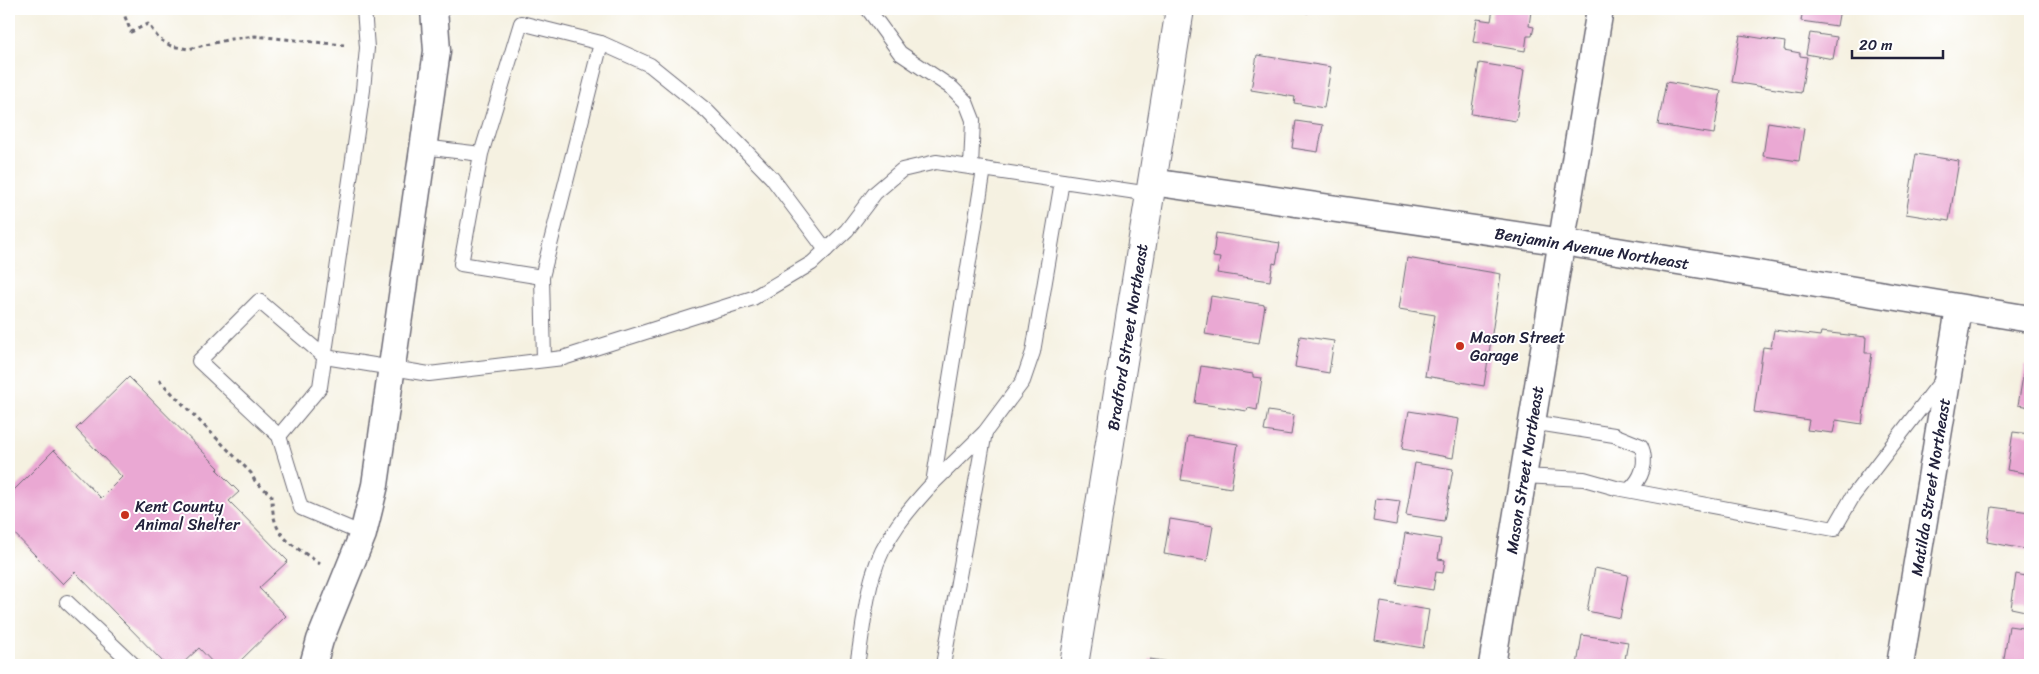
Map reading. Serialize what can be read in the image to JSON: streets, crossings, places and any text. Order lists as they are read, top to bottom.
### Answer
{
  "streets": {
    "street": [
      "Benjamin Avenue Northeast",
      "Bradford Street Northeast",
      "Mason Street Northeast",
      "Matilda Street Northeast"
    ]
  },
  "crossings": [
    ["Benjamin Avenue Northeast", "Bradford Street Northeast"],
    ["Benjamin Avenue Northeast", "Mason Street Northeast"],
    ["Benjamin Avenue Northeast", "Matilda Street Northeast"]
  ],
  "places": ["Mason Street Garage", "Kent County Animal Shelter"],
  "scale_bar": "20 m"
}
